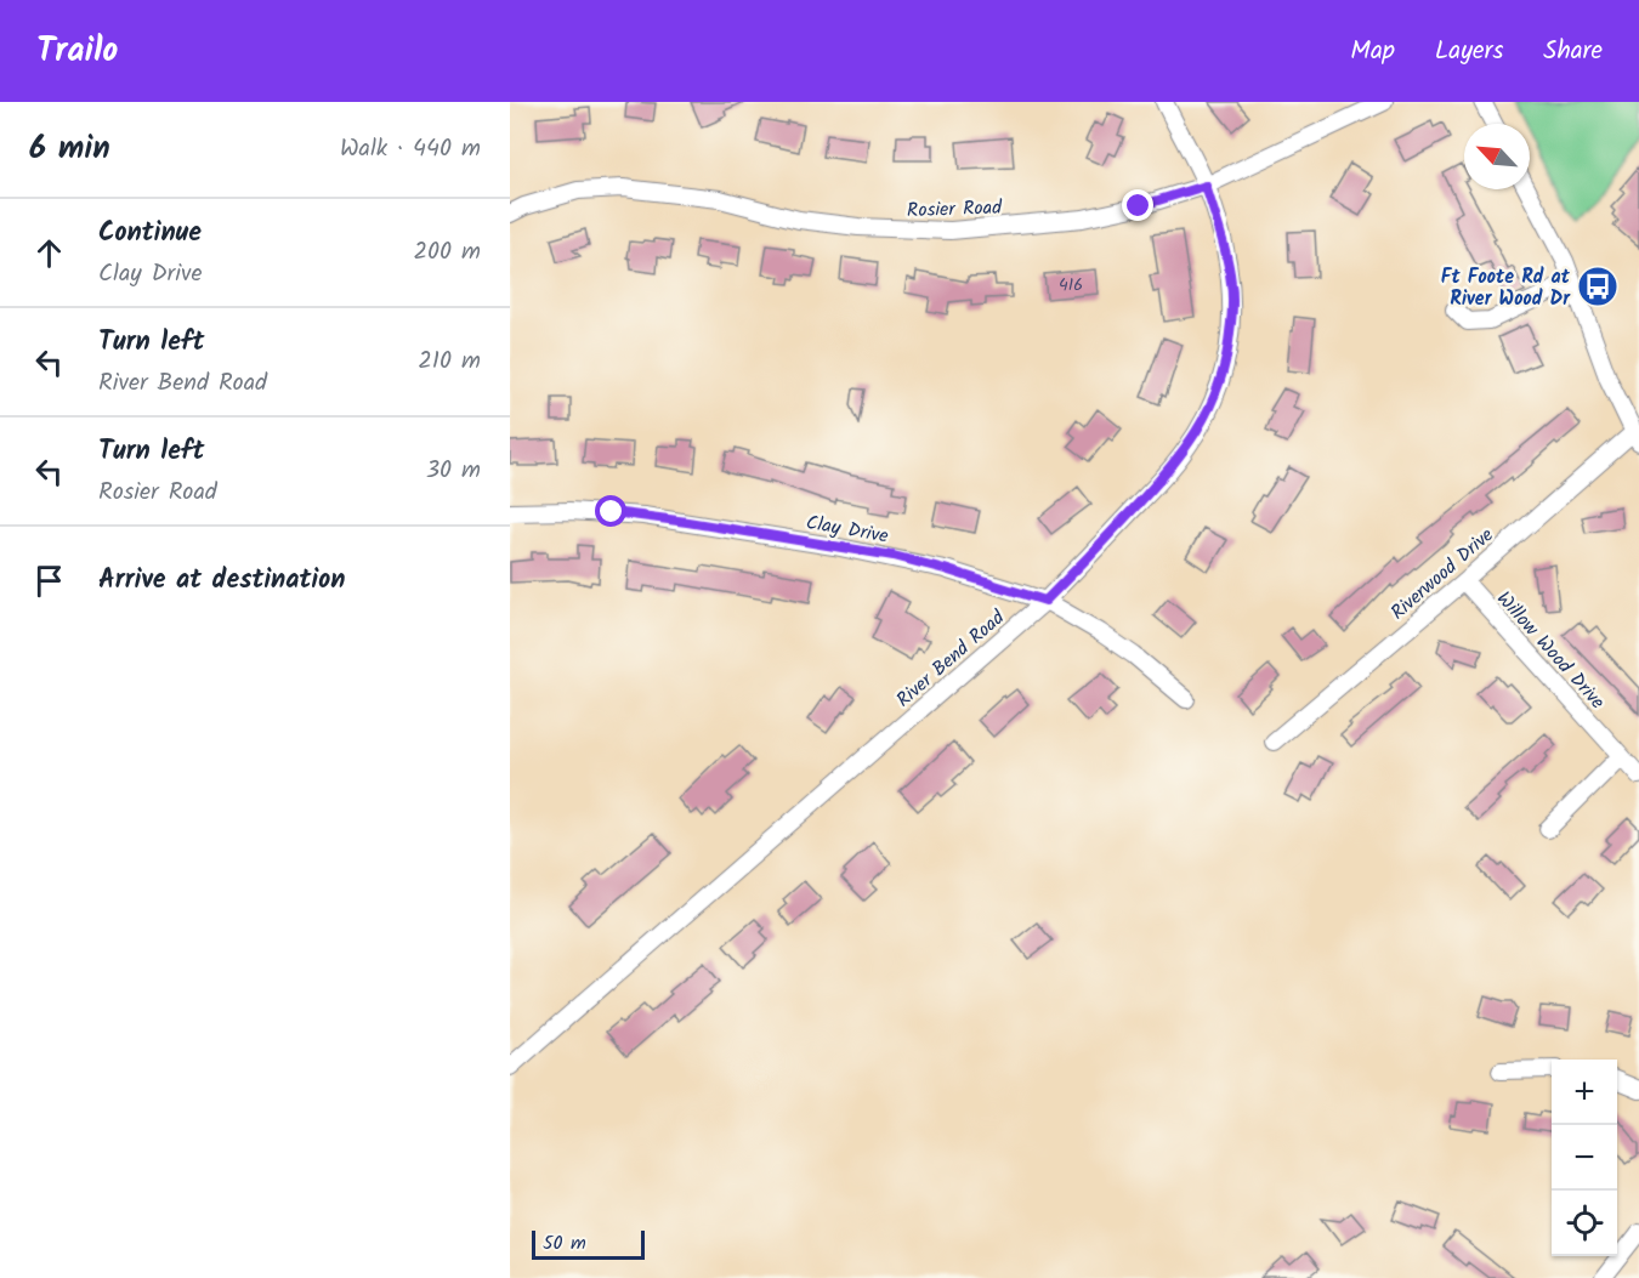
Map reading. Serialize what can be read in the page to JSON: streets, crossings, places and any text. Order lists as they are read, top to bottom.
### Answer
{
  "streets": {
    "street": [
      "Rosier Road",
      "Clay Drive",
      "Riverwood Drive",
      "Willow Wood Drive",
      "River Bend Road"
    ]
  },
  "crossings": [
    ["Rosier Road", "River Bend Road"],
    ["Clay Drive", "River Bend Road"],
    ["Riverwood Drive", "Willow Wood Drive"]
  ],
  "places": {
    "bus stop": ["Ft Foote Rd at River Wood Dr"]
  },
  "house_numbers": ["416"],
  "scale_bar": "50 m",
  "north": "top left",
  "page": {
    "header": "Trailo",
    "nav": ["Map", "Layers", "Share"],
    "heading": ["6 min", "Walk · 440 m"],
    "list": [
      ["Continue", "Clay Drive", "200 m"],
      ["Turn left", "River Bend Road", "210 m"],
      ["Turn left", "Rosier Road", "30 m"],
      "Arrive at destination"
    ],
    "map_buttons": ["+", "−"],
    "scale": "50 m"
  }
}
